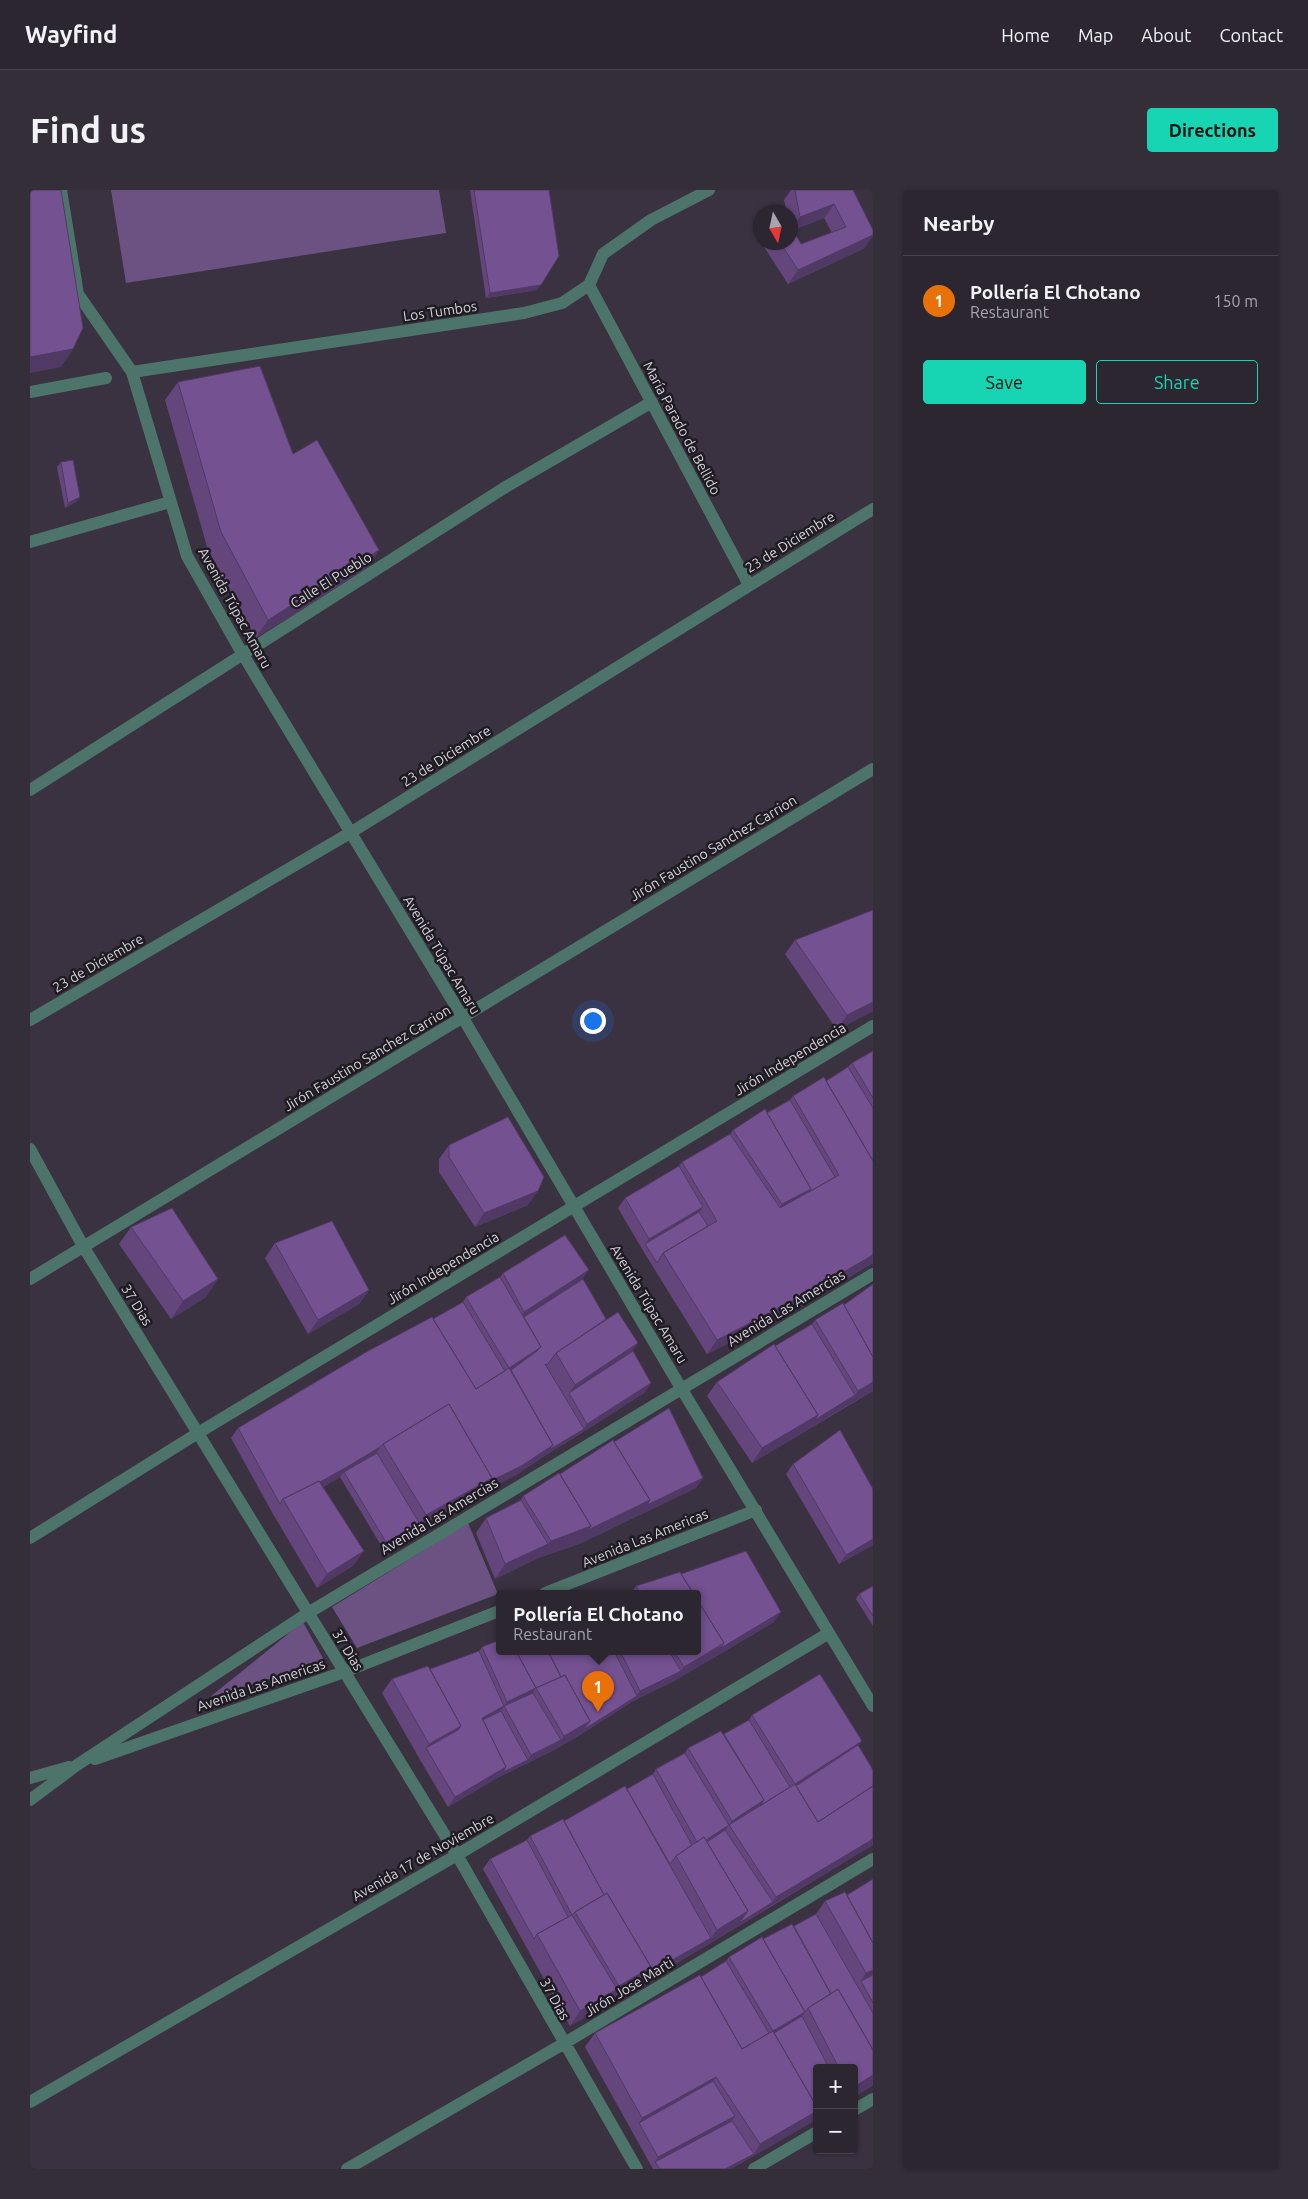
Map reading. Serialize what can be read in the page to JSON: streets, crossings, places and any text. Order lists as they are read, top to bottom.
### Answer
{
  "streets": {
    "street": [
      "Los Tumbos",
      "María Parado de Bellido",
      "23 de Diciembre",
      "Calle El Pueblo",
      "Avenida Túpac Amaru",
      "Jirón Faustino Sanchez Carrion",
      "Jirón Independencia",
      "37 Dias",
      "Avenida Las Amercias",
      "Avenida Las Americas",
      "Avenida 17 de Noviembre",
      "Jirón Jose Marti"
    ]
  },
  "crossings": [
    ["Los Tumbos", "María Parado de Bellido"],
    ["Los Tumbos", "Avenida Túpac Amaru"],
    ["María Parado de Bellido", "23 de Diciembre"],
    ["María Parado de Bellido", "Calle El Pueblo"],
    ["23 de Diciembre", "Avenida Túpac Amaru"],
    ["Calle El Pueblo", "Avenida Túpac Amaru"],
    ["Avenida Túpac Amaru", "Jirón Faustino Sanchez Carrion"],
    ["Avenida Túpac Amaru", "Jirón Independencia"],
    ["Avenida Túpac Amaru", "Avenida Las Amercias"],
    ["Avenida Túpac Amaru", "Avenida Las Americas"],
    ["Avenida Túpac Amaru", "Avenida 17 de Noviembre"],
    ["Jirón Faustino Sanchez Carrion", "37 Dias"],
    ["Jirón Independencia", "37 Dias"],
    ["37 Dias", "Avenida Las Amercias"],
    ["37 Dias", "Avenida Las Americas"],
    ["37 Dias", "Avenida 17 de Noviembre"],
    ["37 Dias", "Jirón Jose Marti"],
    ["Avenida Las Amercias", "Avenida Las Americas"]
  ],
  "north": "bottom",
  "page": {
    "header": "Wayfind",
    "nav": [
      "Home",
      "Map",
      "About",
      "Contact"
    ],
    "buttons": [
      "Directions",
      ["Save", "Share"]
    ],
    "title": "Find us",
    "heading": "Nearby",
    "list": [
      {
        "mark": "1",
        "name": "Pollería El Chotano",
        "note": "Restaurant",
        "value": "150 m"
      }
    ],
    "popup": ["Pollería El Chotano", "Restaurant"],
    "pins": "1",
    "map_buttons": ["+", "−"]
  }
}
